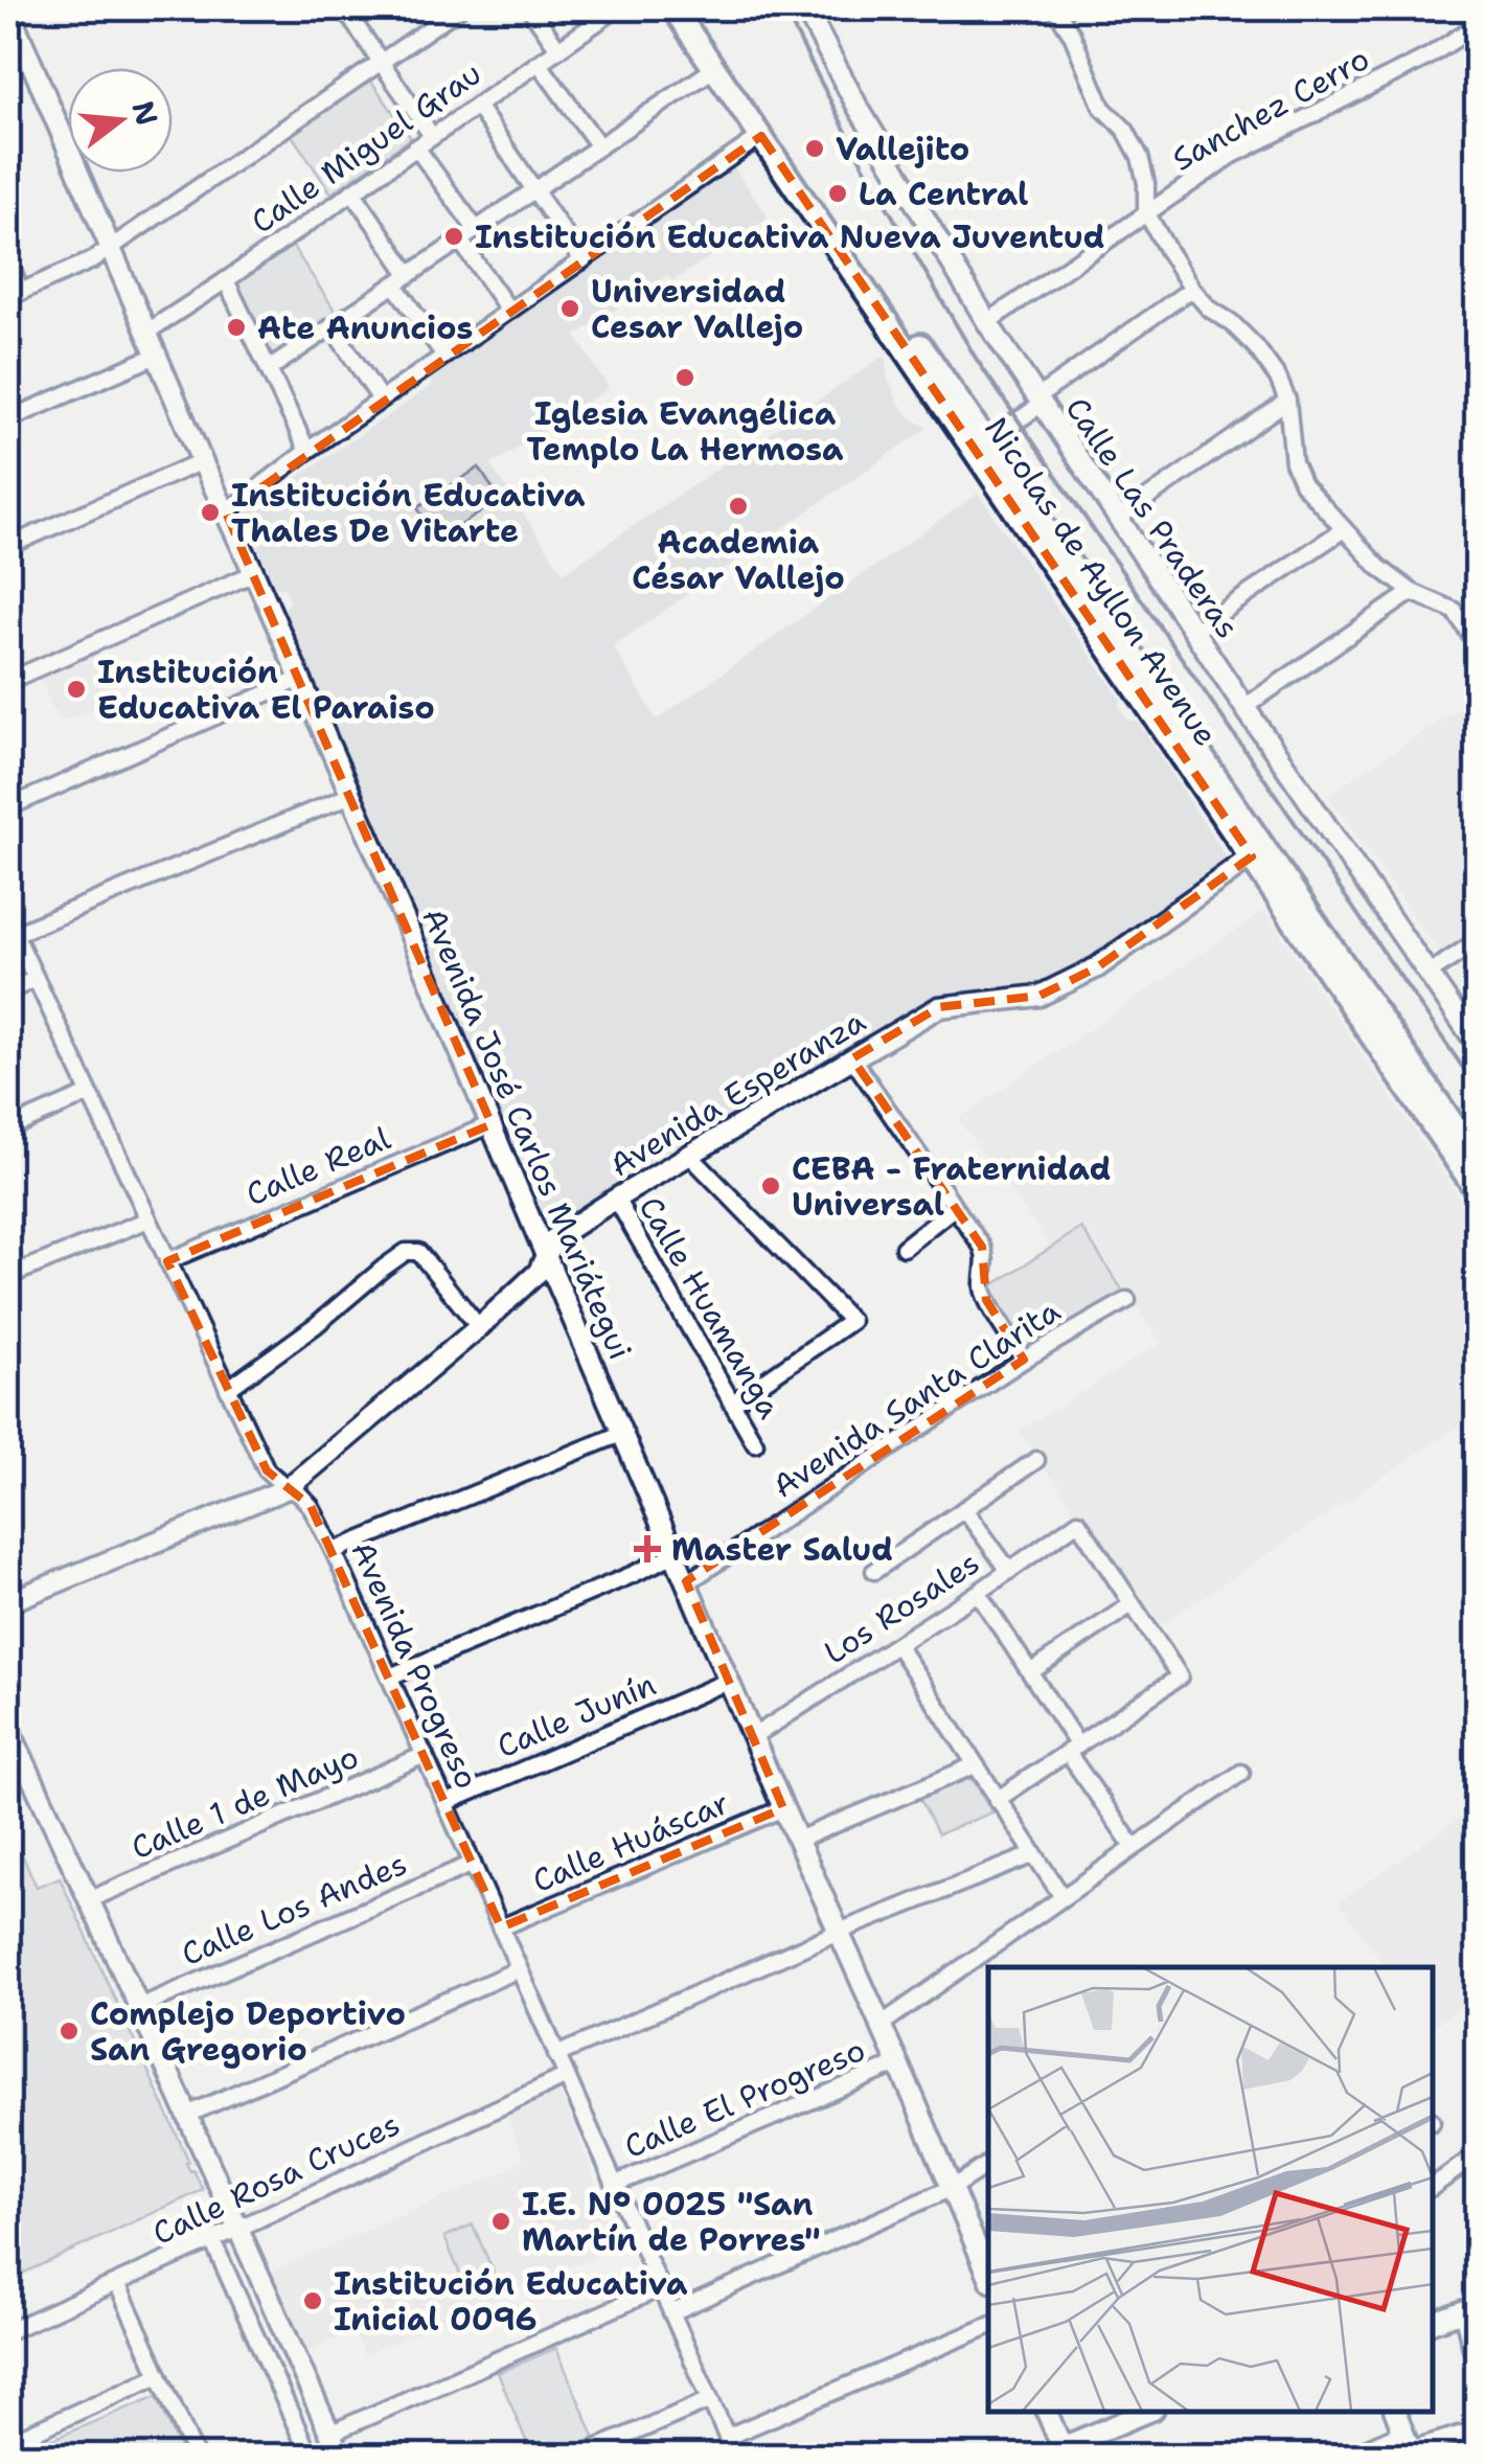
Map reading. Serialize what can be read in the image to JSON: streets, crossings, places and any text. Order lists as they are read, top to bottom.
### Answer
{
  "streets": {
    "main road": ["Nicolas de Ayllon Avenue"],
    "street": [
      "Sanchez Cerro",
      "Calle Miguel Grau",
      "Calle Las Praderas",
      "Avenida Esperanza",
      "Avenida José Carlos Mariátegui",
      "Calle Real",
      "Calle Huamanga",
      "Avenida Santa Clarita",
      "Los Rosales",
      "Avenida Progreso",
      "Calle Junín",
      "Calle 1 de Mayo",
      "Calle Huáscar",
      "Calle Los Andes",
      "Calle El Progreso",
      "Calle Rosa Cruces"
    ]
  },
  "crossings": [
    ["Sanchez Cerro", "Calle Las Praderas"],
    ["Calle Miguel Grau", "Avenida José Carlos Mariátegui"],
    ["Nicolas de Ayllon Avenue", "Avenida Esperanza"],
    ["Avenida Esperanza", "Avenida José Carlos Mariátegui"],
    ["Avenida Esperanza", "Calle Huamanga"],
    ["Avenida Esperanza", "Avenida Progreso"],
    ["Avenida José Carlos Mariátegui", "Calle Real"],
    ["Avenida José Carlos Mariátegui", "Avenida Santa Clarita"],
    ["Avenida José Carlos Mariátegui", "Los Rosales"],
    ["Avenida José Carlos Mariátegui", "Calle Junín"],
    ["Avenida José Carlos Mariátegui", "Calle Huáscar"],
    ["Avenida José Carlos Mariátegui", "Calle El Progreso"],
    ["Calle Real", "Avenida Progreso"],
    ["Avenida Progreso", "Calle Junín"],
    ["Avenida Progreso", "Calle 1 de Mayo"],
    ["Avenida Progreso", "Calle Huáscar"],
    ["Avenida Progreso", "Calle Los Andes"],
    ["Avenida Progreso", "Calle El Progreso"],
    ["Avenida Progreso", "Calle Rosa Cruces"]
  ],
  "places": {
    "other": [
      "Vallejito",
      "La Central",
      "Institución Educativa Nueva Juventud",
      "Universidad Cesar Vallejo",
      "Ate Anuncios",
      "Iglesia Evangélica Templo La Hermosa",
      "Academia César Vallejo",
      "Institución Educativa Thales De Vitarte",
      "Institución Educativa El Paraiso",
      "CEBA - Fraternidad Universal",
      "Complejo Deportivo San Gregorio",
      "I.E. N° 0025 \"San Martín de Porres\"",
      "Institución Educativa Inicial 0096"
    ],
    "health": ["Master Salud"]
  },
  "north": "right"
}
